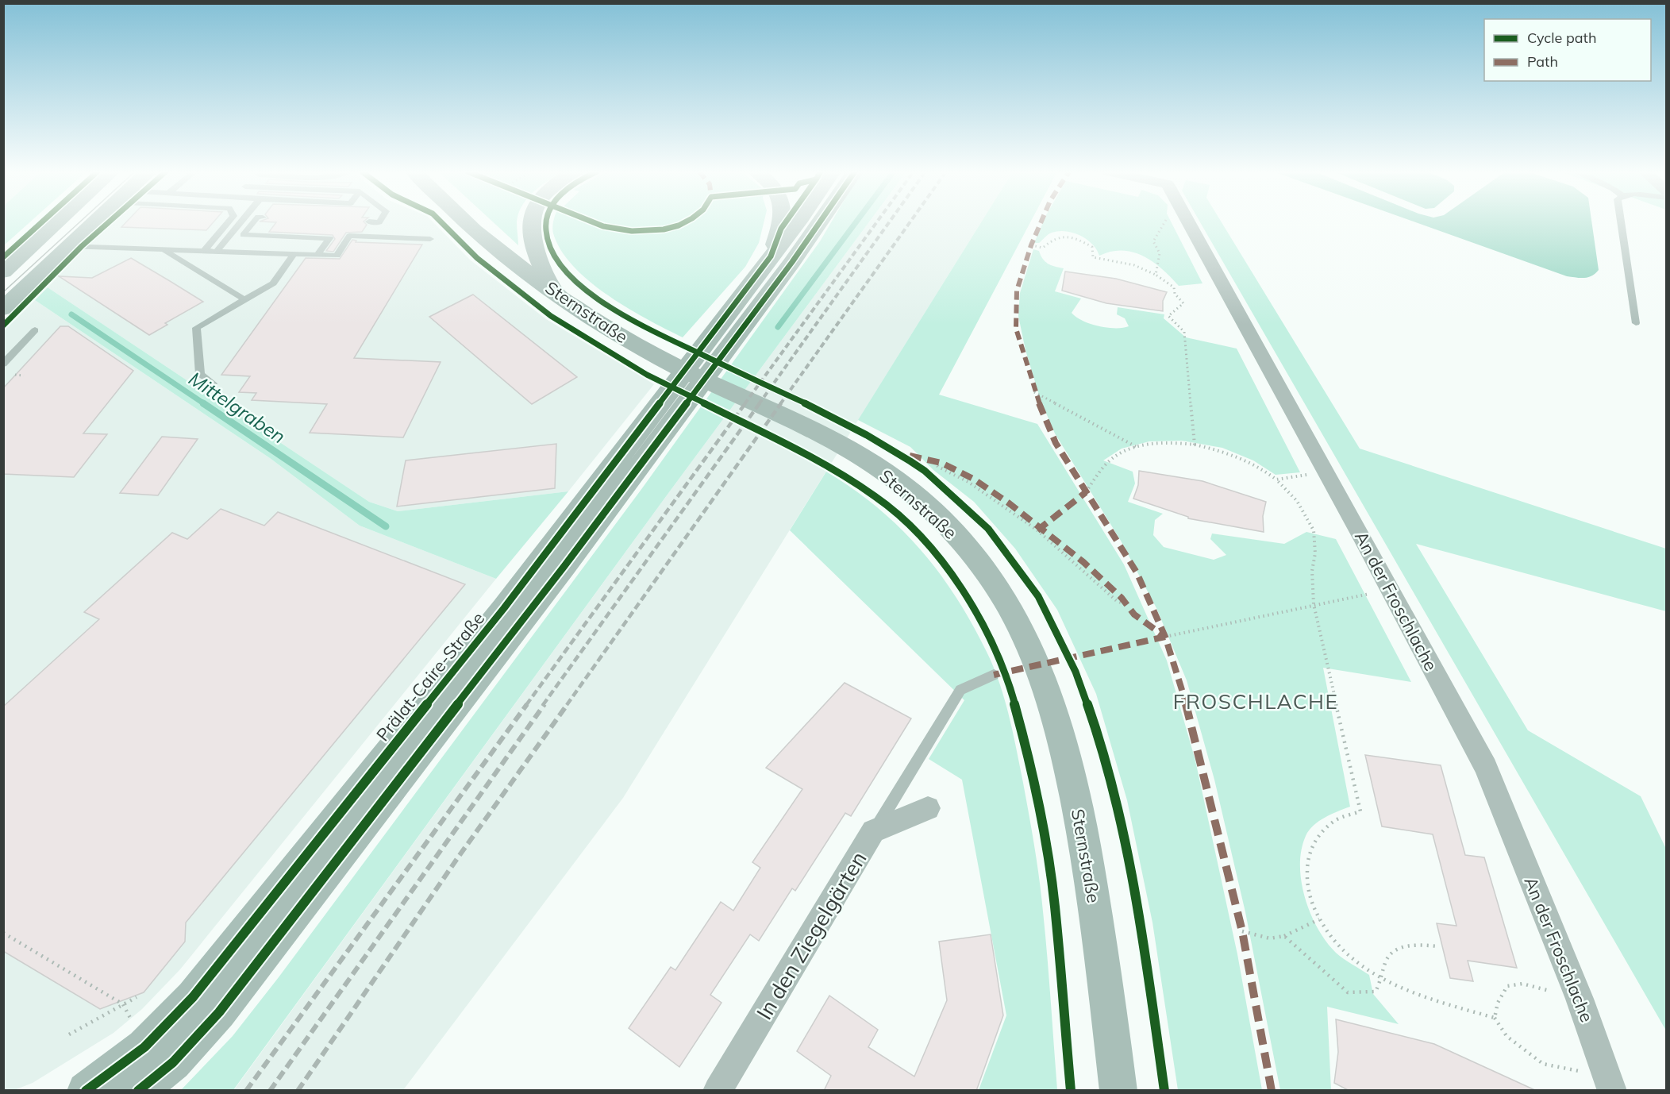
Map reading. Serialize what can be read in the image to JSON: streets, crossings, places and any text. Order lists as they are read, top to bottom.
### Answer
{
  "streets": {
    "street": [
      "Sternstraße",
      "An der Froschlache",
      "Prälat-Caire-Straße",
      "In den Ziegelgärten"
    ]
  },
  "districts": ["FROSCHLACHE"],
  "water": ["Mittelgraben"],
  "legend": ["Cycle path", "Path"]
}
